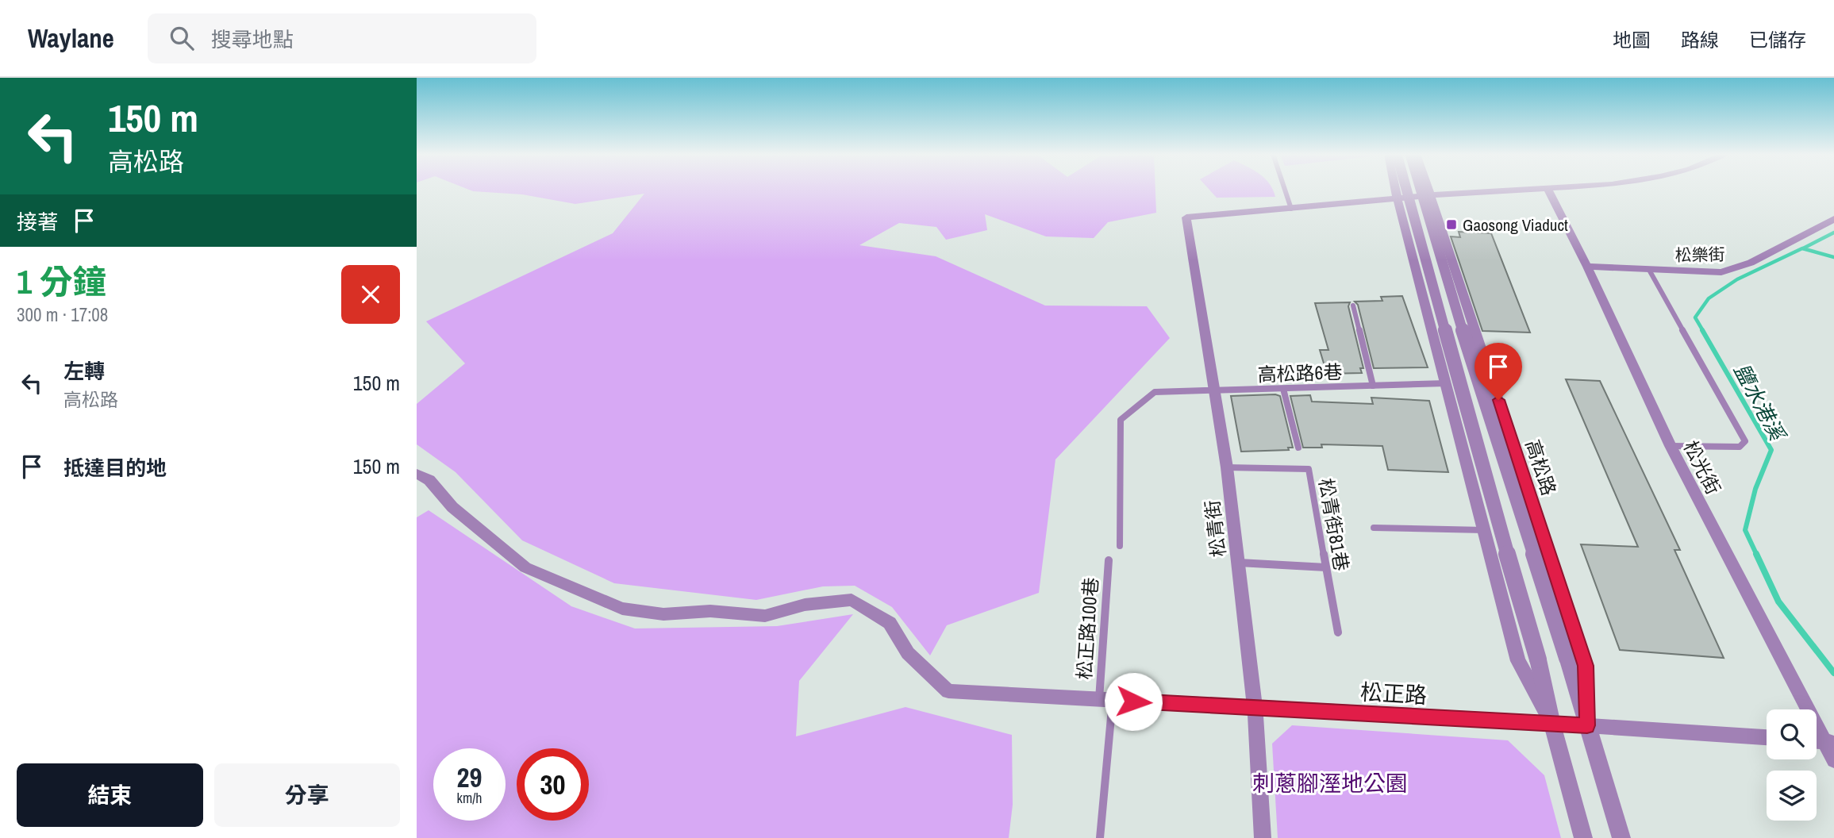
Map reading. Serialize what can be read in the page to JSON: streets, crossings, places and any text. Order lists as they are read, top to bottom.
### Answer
{
  "streets": {
    "street": [
      "松樂街",
      "高松路",
      "松光街",
      "松青街",
      "松正路"
    ],
    "lane": ["高松路6巷", "松青街81巷", "松正路100巷"]
  },
  "crossings": [
    ["松樂街", "松光街"],
    ["高松路6巷", "松青街"],
    ["高松路", "松正路"],
    ["松青街81巷", "松青街"],
    ["松青街", "松正路"],
    ["松正路100巷", "松正路"]
  ],
  "water": ["鹽水港溪"],
  "parks": ["刺蔥腳溼地公園"],
  "places": {
    "transit": ["Gaosong Viaduct"]
  },
  "page": {
    "header": "Waylane",
    "search": "搜尋地點",
    "nav": ["地圖", "路線", "已儲存"],
    "turn": ["150 m", "高松路"],
    "then": "接著",
    "heading": ["1 分鐘", "300 m · 17:08"],
    "list": [
      {
        "name": "左轉",
        "note": "高松路",
        "value": "150 m"
      },
      {
        "name": "抵達目的地",
        "value": "150 m"
      }
    ],
    "speed": "29 km/h",
    "limit": "30",
    "buttons": ["結束", "分享"]
  }
}
